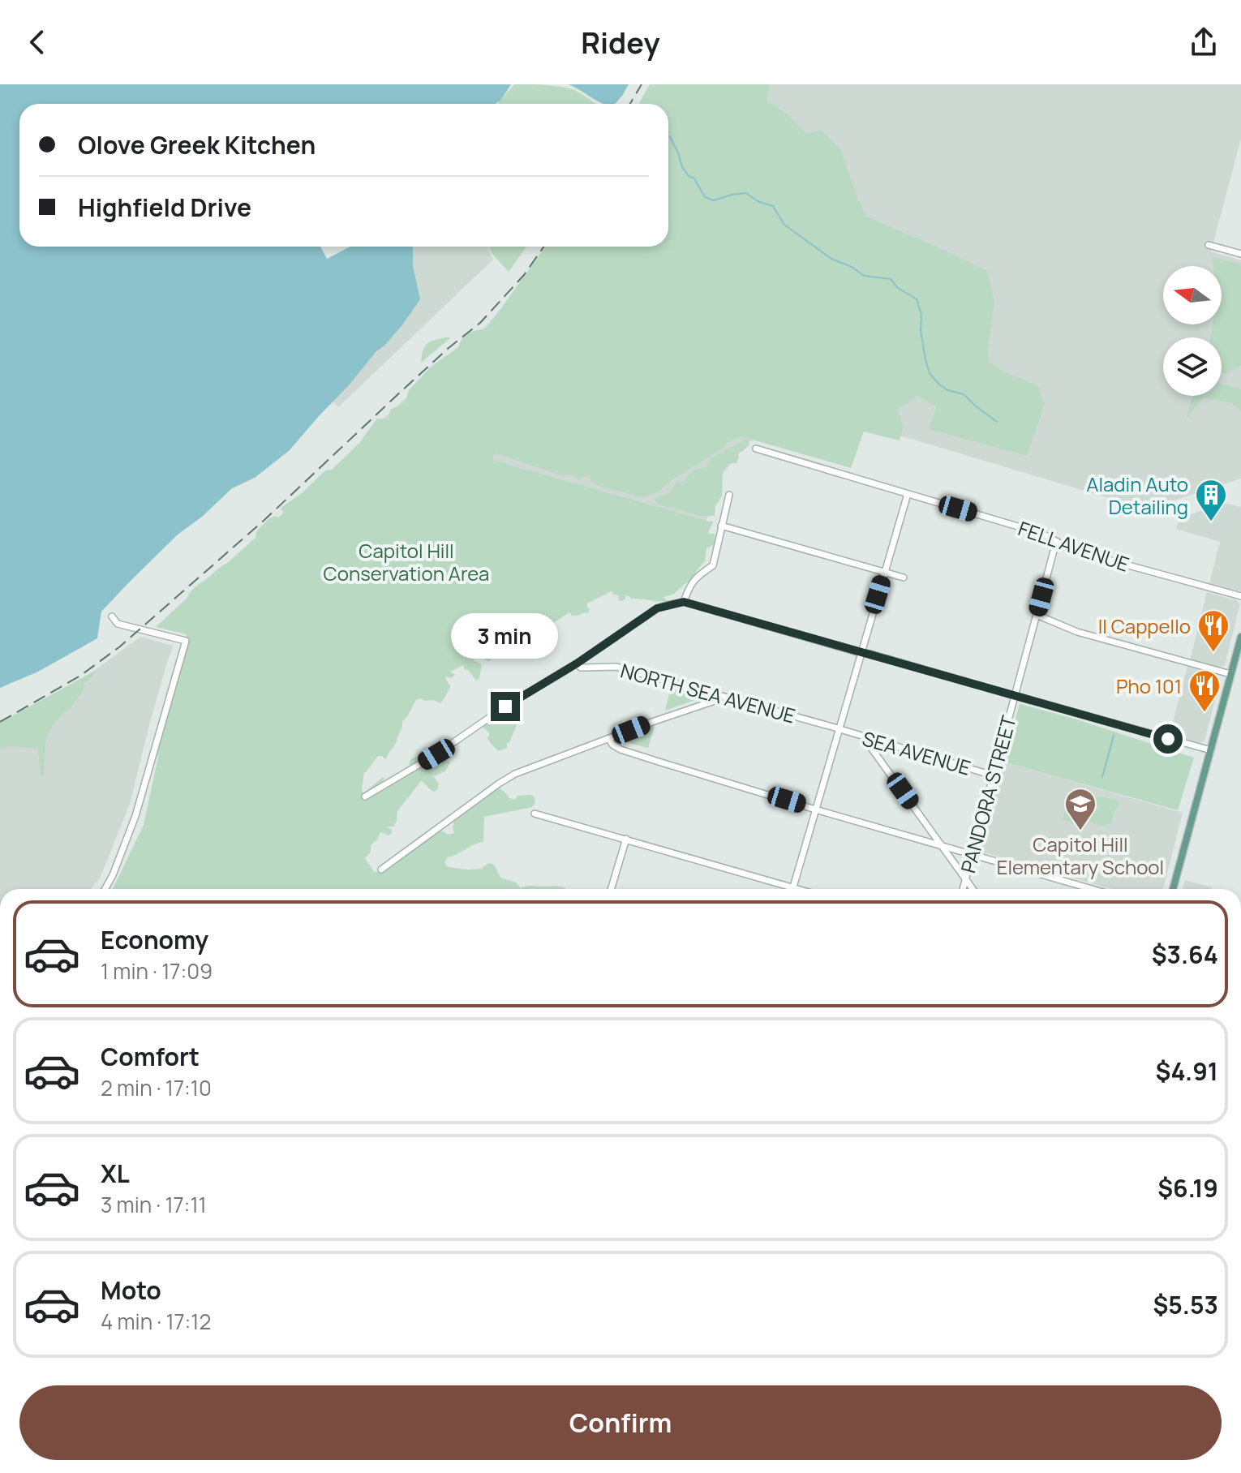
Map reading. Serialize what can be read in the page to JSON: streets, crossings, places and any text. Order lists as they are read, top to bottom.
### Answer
{
  "streets": {
    "street": [
      "FELL AVENUE",
      "NORTH SEA AVENUE",
      "SEA AVENUE",
      "PANDORA STREET"
    ]
  },
  "crossings": [
    ["FELL AVENUE", "PANDORA STREET"],
    ["NORTH SEA AVENUE", "SEA AVENUE"],
    ["SEA AVENUE", "PANDORA STREET"]
  ],
  "parks": ["Capitol Hill Conservation Area"],
  "places": {
    "building": ["Aladin Auto Detailing"],
    "restaurant": ["Il Cappello", "Pho 101"],
    "school or university": ["Capitol Hill Elementary School"]
  },
  "north": "left",
  "page": {
    "header": "Ridey",
    "banner": ["Olove Greek Kitchen", "Highfield Drive"],
    "bubble": "3 min",
    "list": [
      {
        "name": "Economy",
        "note": "1 min · 17:09",
        "value": "$3.64"
      },
      {
        "name": "Comfort",
        "note": "2 min · 17:10",
        "value": "$4.91"
      },
      {
        "name": "XL",
        "note": "3 min · 17:11",
        "value": "$6.19"
      },
      {
        "name": "Moto",
        "note": "4 min · 17:12",
        "value": "$5.53"
      }
    ],
    "buttons": "Confirm"
  }
}
